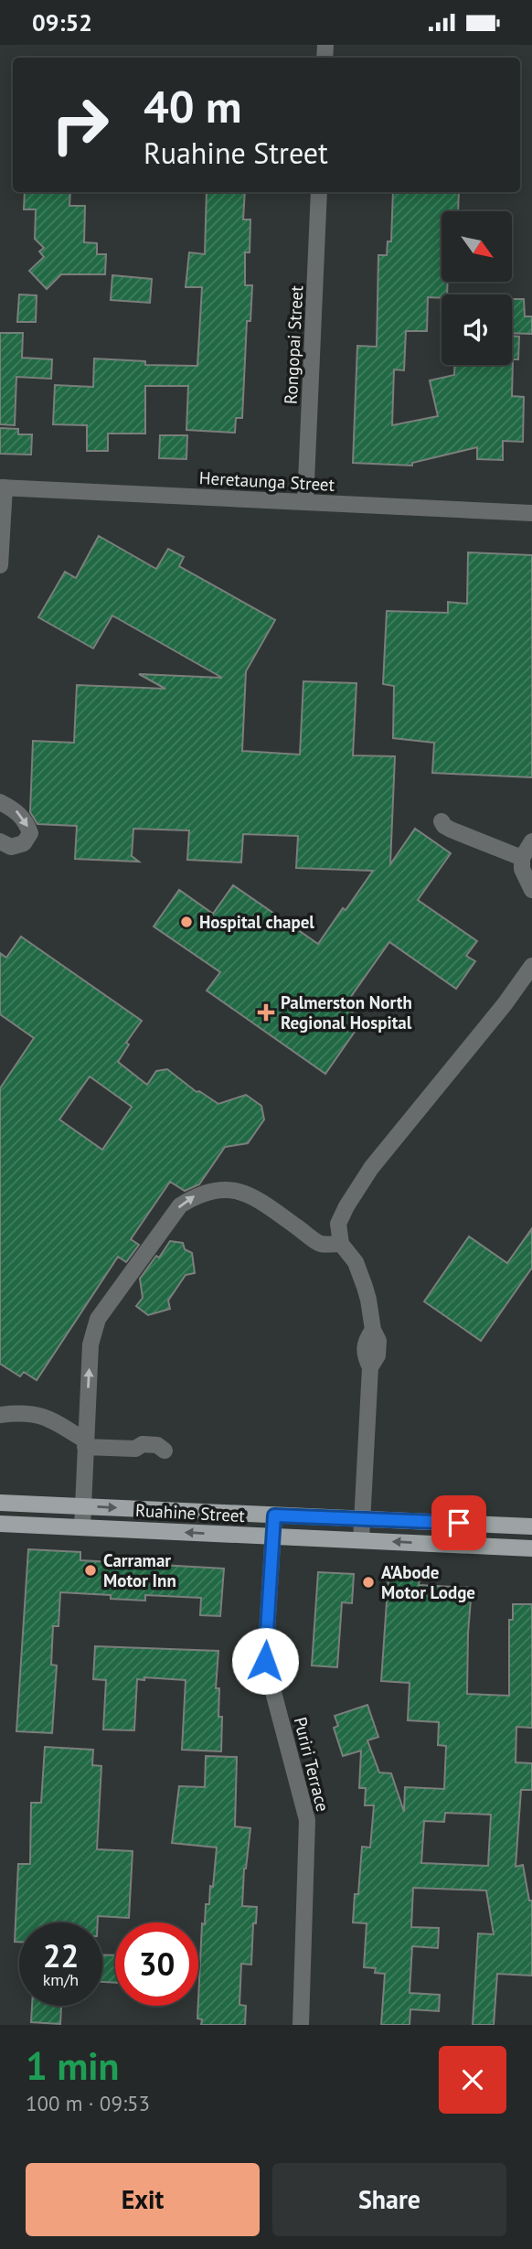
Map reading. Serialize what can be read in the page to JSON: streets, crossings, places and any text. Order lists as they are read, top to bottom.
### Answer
{
  "streets": {
    "main road": ["Ruahine Street"],
    "street": ["Rongopai Street", "Heretaunga Street", "Puriri Terrace"]
  },
  "crossings": [
    ["Rongopai Street", "Heretaunga Street"],
    ["Ruahine Street", "Puriri Terrace"]
  ],
  "places": {
    "other": ["Hospital chapel", "Carramar Motor Inn", "A'Abode Motor Lodge"],
    "health": ["Palmerston North Regional Hospital"]
  },
  "north": "bottom right",
  "page": {
    "status": "09:52",
    "turn": ["40 m", "Ruahine Street"],
    "speed": "22 km/h",
    "limit": "30",
    "heading": ["1 min", "100 m · 09:53"],
    "buttons": ["Exit", "Share"]
  }
}
